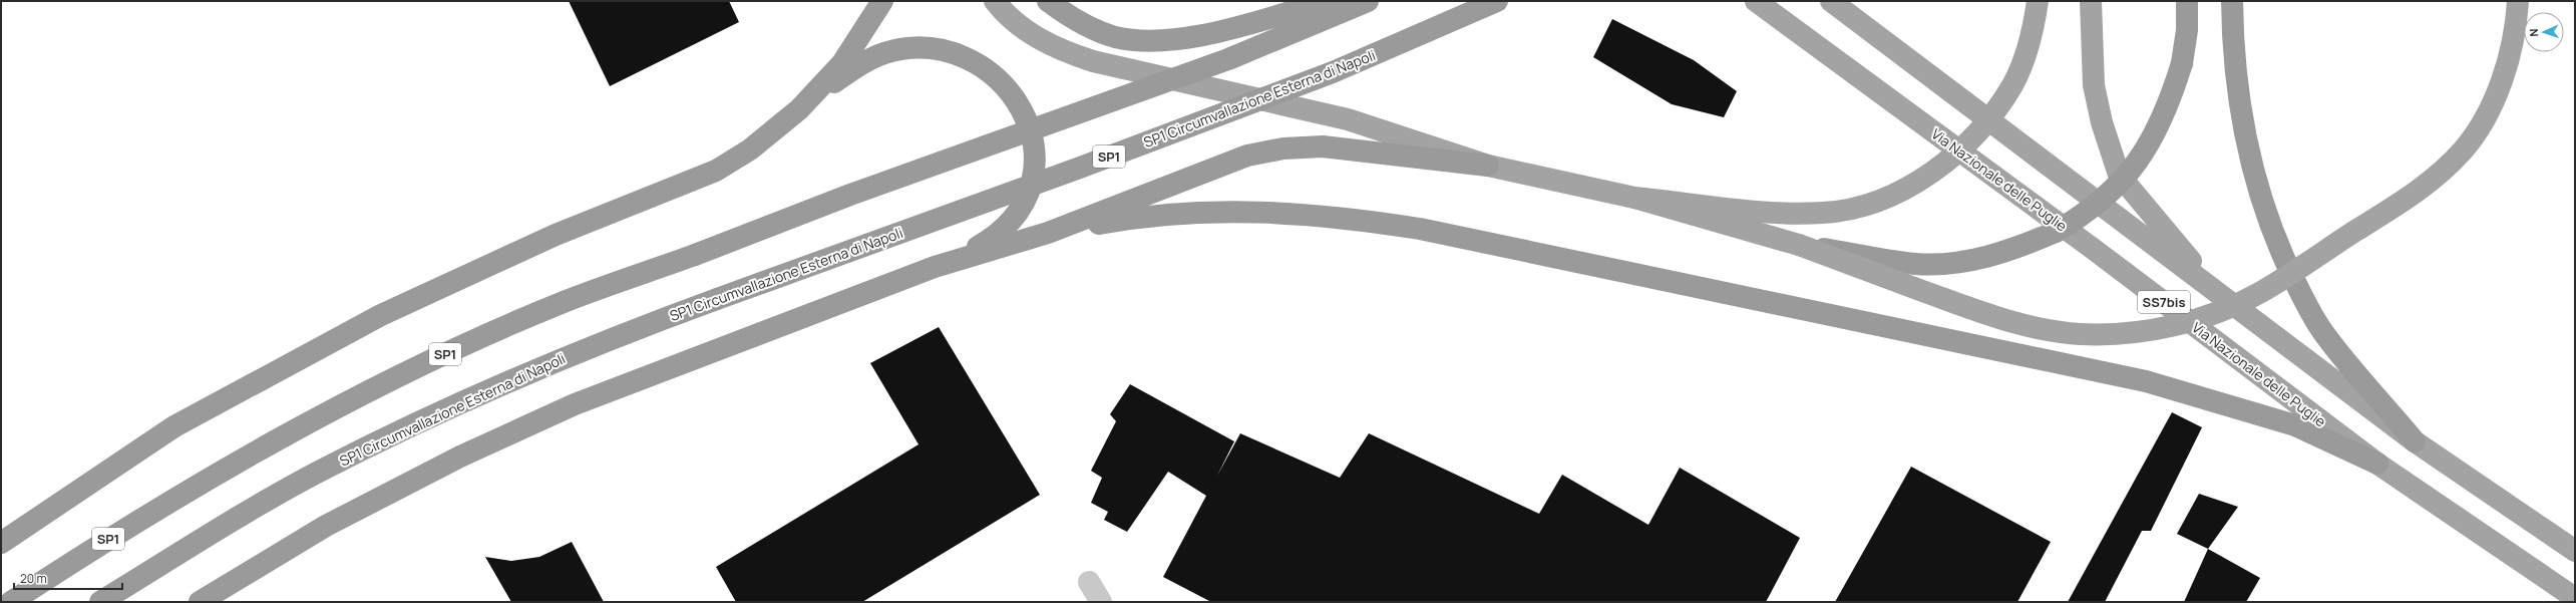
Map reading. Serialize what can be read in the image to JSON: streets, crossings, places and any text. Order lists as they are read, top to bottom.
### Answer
{
  "streets": {
    "highway": ["SP1 Circumvallazione Esterna di Napoli", "SP1"],
    "main road": ["Via Nazionale delle Puglie", "SS7bis"]
  },
  "scale_bar": "20 m",
  "north": "left"
}
